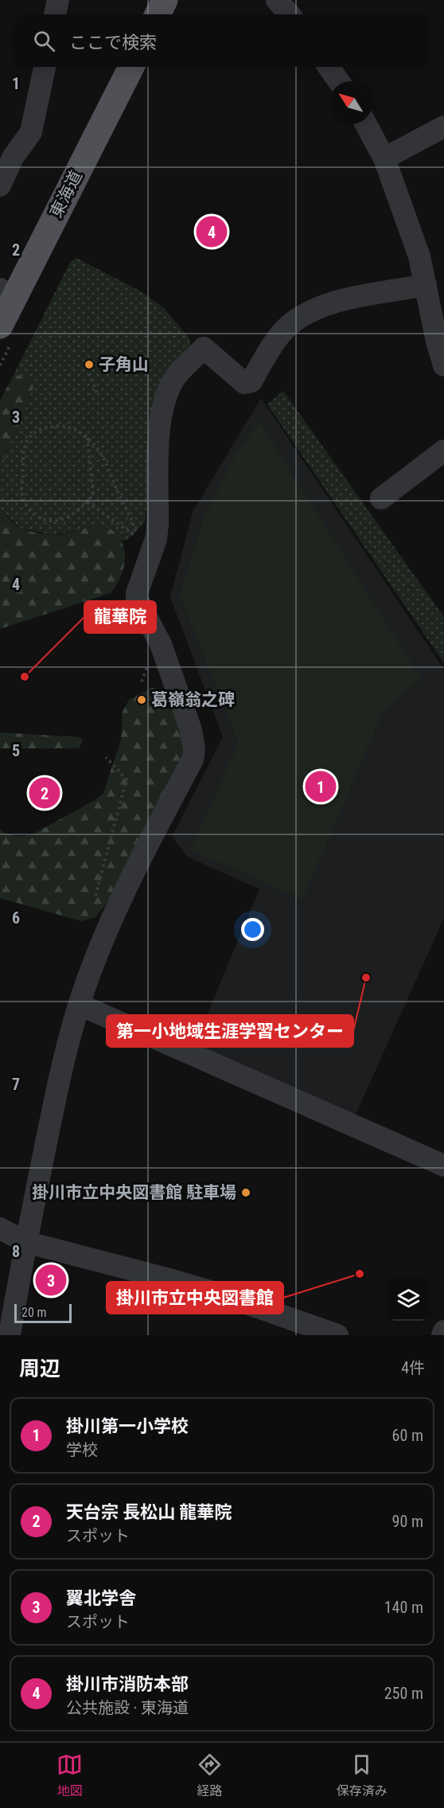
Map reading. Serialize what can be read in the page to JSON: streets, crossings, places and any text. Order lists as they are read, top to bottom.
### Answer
{
  "streets": {
    "main road": ["東海道"]
  },
  "places": [
    "子角山",
    "龍華院",
    "葛嶺翁之碑",
    "第一小地域生涯学習センター",
    "掛川市立中央図書館 駐車場",
    "掛川市立中央図書館"
  ],
  "scale_bar": "20 m",
  "north": "top left",
  "page": {
    "search": "ここで検索",
    "pins": [
      "4",
      "1",
      "2",
      "3"
    ],
    "scale": "20 m",
    "heading": ["周辺", "4件"],
    "list": [
      {
        "mark": "1",
        "name": "掛川第一小学校",
        "note": "学校",
        "value": "60 m"
      },
      {
        "mark": "2",
        "name": "天台宗 長松山 龍華院",
        "note": "スポット",
        "value": "90 m"
      },
      {
        "mark": "3",
        "name": "翼北学舎",
        "note": "スポット",
        "value": "140 m"
      },
      {
        "mark": "4",
        "name": "掛川市消防本部",
        "note": "公共施設 · 東海道",
        "value": "250 m"
      }
    ],
    "nav": ["地図", "経路", "保存済み"]
  },
  "grid": {
    "rows": [
      "1",
      "2",
      "3",
      "4",
      "5",
      "6",
      "7",
      "8"
    ]
  }
}
